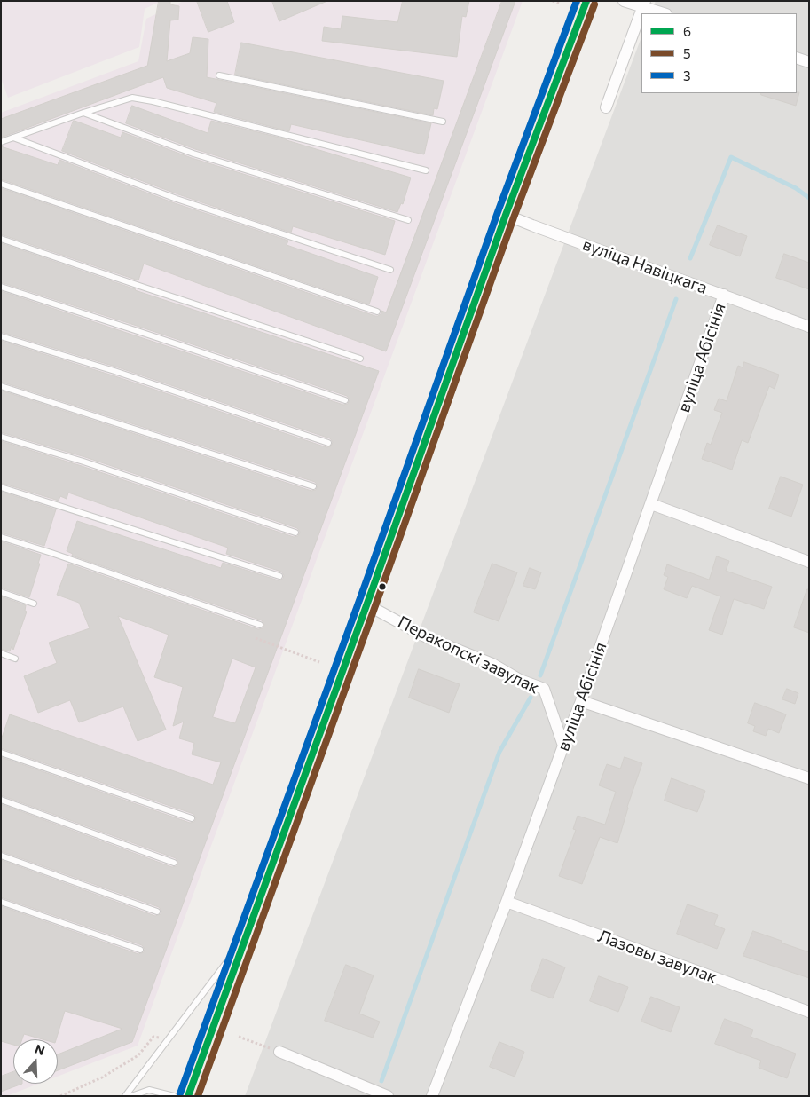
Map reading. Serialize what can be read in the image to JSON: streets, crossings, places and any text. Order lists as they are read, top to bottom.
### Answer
{
  "streets": {
    "street": [
      "вуліца Навіцкага",
      "вуліца Абісінія",
      "Перакопскі завулак",
      "Лазовы завулак"
    ]
  },
  "crossings": [
    ["вуліца Навіцкага", "вуліца Абісінія"],
    ["вуліца Абісінія", "Перакопскі завулак"],
    ["вуліца Абісінія", "Лазовы завулак"]
  ],
  "lines": ["transit line 6", "transit line 3", "transit line 5"],
  "legend": ["6", "5", "3"],
  "north": "top"
}
